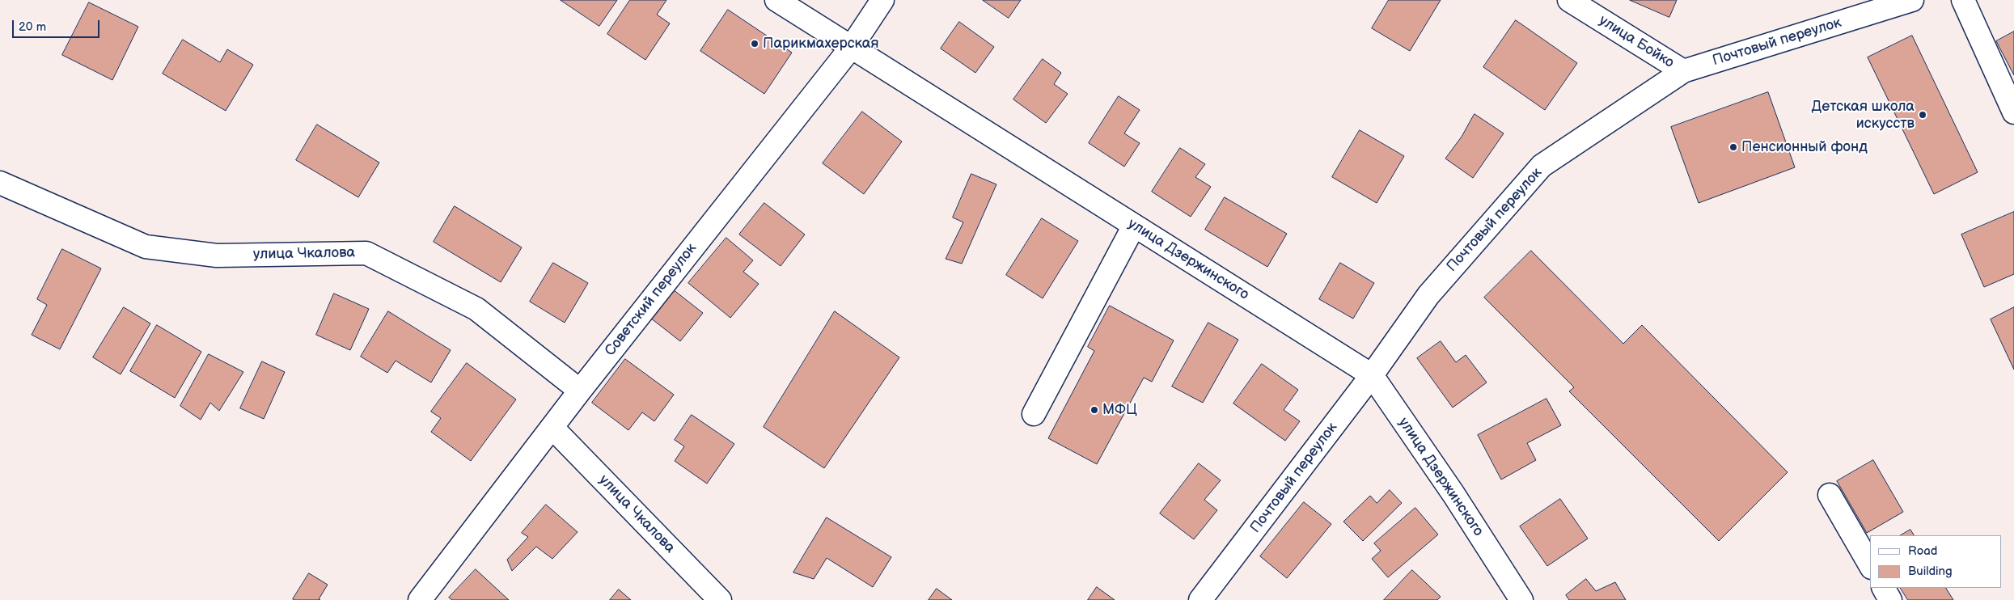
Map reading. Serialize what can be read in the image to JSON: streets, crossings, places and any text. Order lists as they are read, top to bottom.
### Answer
{
  "streets": {
    "street": [
      "улица Бойко",
      "Почтовый переулок",
      "улица Чкалова",
      "улица Дзержинского",
      "Советский переулок"
    ]
  },
  "crossings": [
    ["улица Бойко", "Почтовый переулок"],
    ["Почтовый переулок", "улица Дзержинского"],
    ["улица Чкалова", "Советский переулок"],
    ["улица Дзержинского", "Советский переулок"]
  ],
  "places": [
    "Парикмахерская",
    "Детская школа искусств",
    "Пенсионный фонд",
    "МФЦ"
  ],
  "legend": ["Road", "Building"],
  "scale_bar": "20 m"
}
